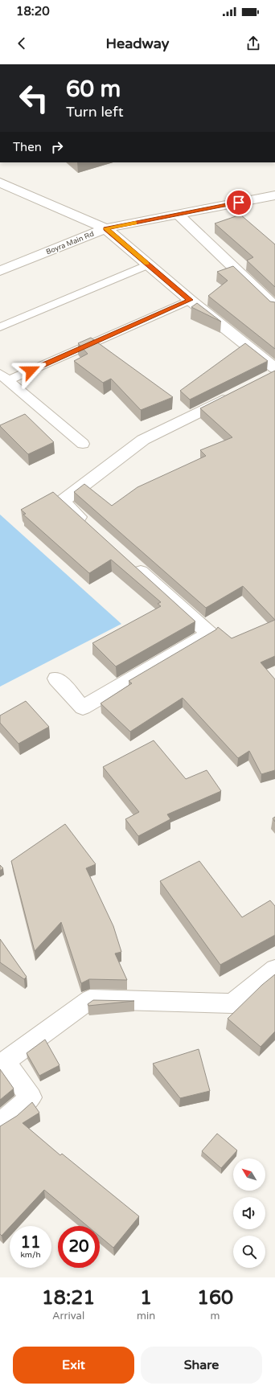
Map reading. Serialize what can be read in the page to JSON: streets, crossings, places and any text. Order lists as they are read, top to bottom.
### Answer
{
  "streets": {
    "street": ["Boyra Main Rd"]
  },
  "north": "top left",
  "page": {
    "status": "18:20",
    "header": "Headway",
    "turn": ["60 m", "Turn left"],
    "then": "Then",
    "speed": "11 km/h",
    "limit": "20",
    "eta": [
      "18:21",
      "Arrival",
      "1",
      "min",
      "160",
      "m"
    ],
    "buttons": ["Exit", "Share"]
  }
}
